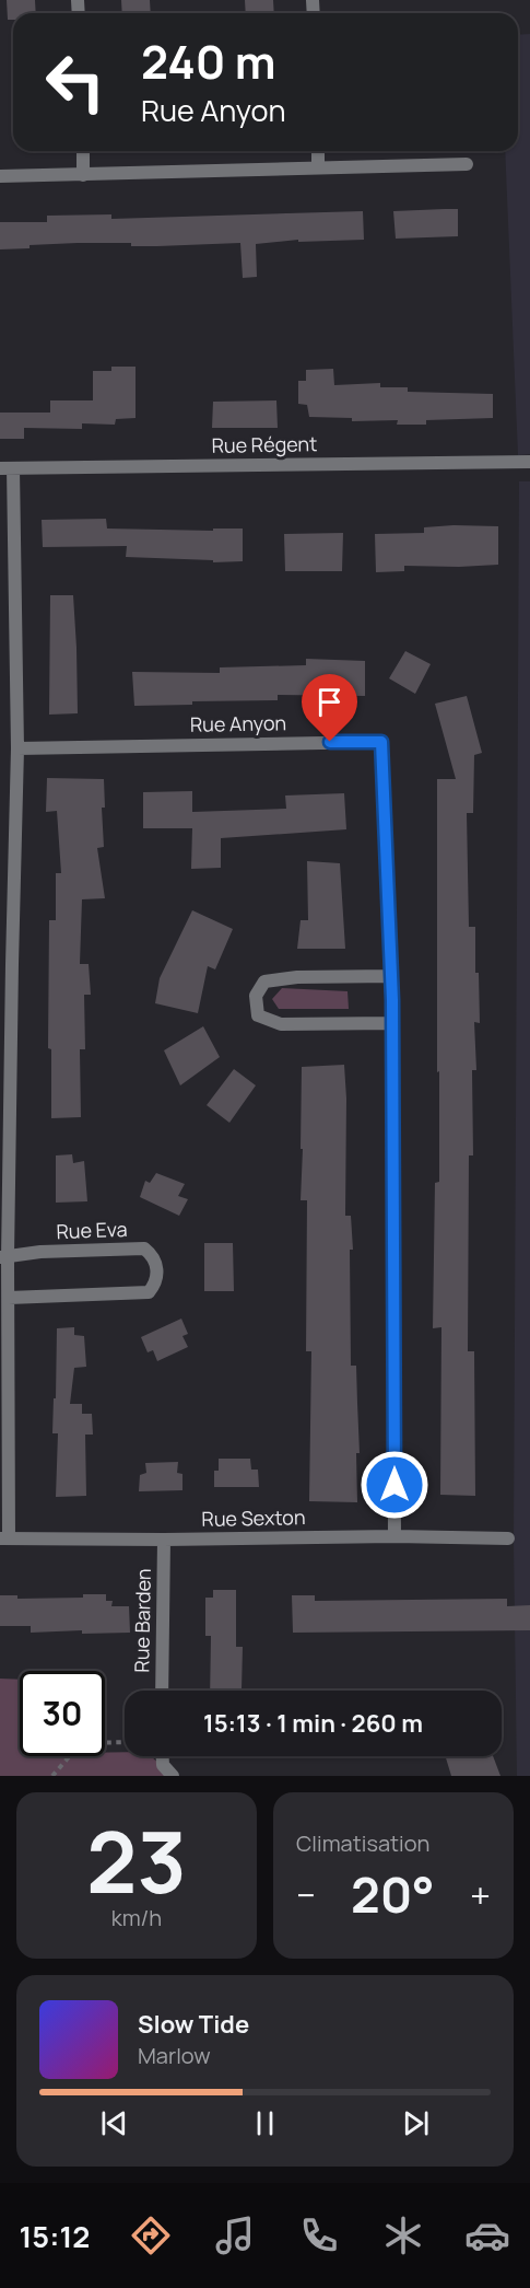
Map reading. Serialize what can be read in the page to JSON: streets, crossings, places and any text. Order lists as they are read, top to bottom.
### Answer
{
  "streets": {
    "street": [
      "Rue Régent",
      "Rue Anyon",
      "Rue Eva",
      "Rue Sexton",
      "Rue Barden"
    ]
  },
  "crossings": [
    ["Rue Anyon", "Rue Sexton"],
    ["Rue Sexton", "Rue Barden"]
  ],
  "page": {
    "turn": ["240 m", "Rue Anyon"],
    "limit": "30",
    "trip": "15:13 · 1 min · 260 m",
    "tile": [
      ["23", "km/h"],
      "Climatisation"
    ],
    "heat": ["−", "20°", "+"],
    "song": ["Slow Tide", "Marlow"],
    "tabs": "15:12"
  }
}
